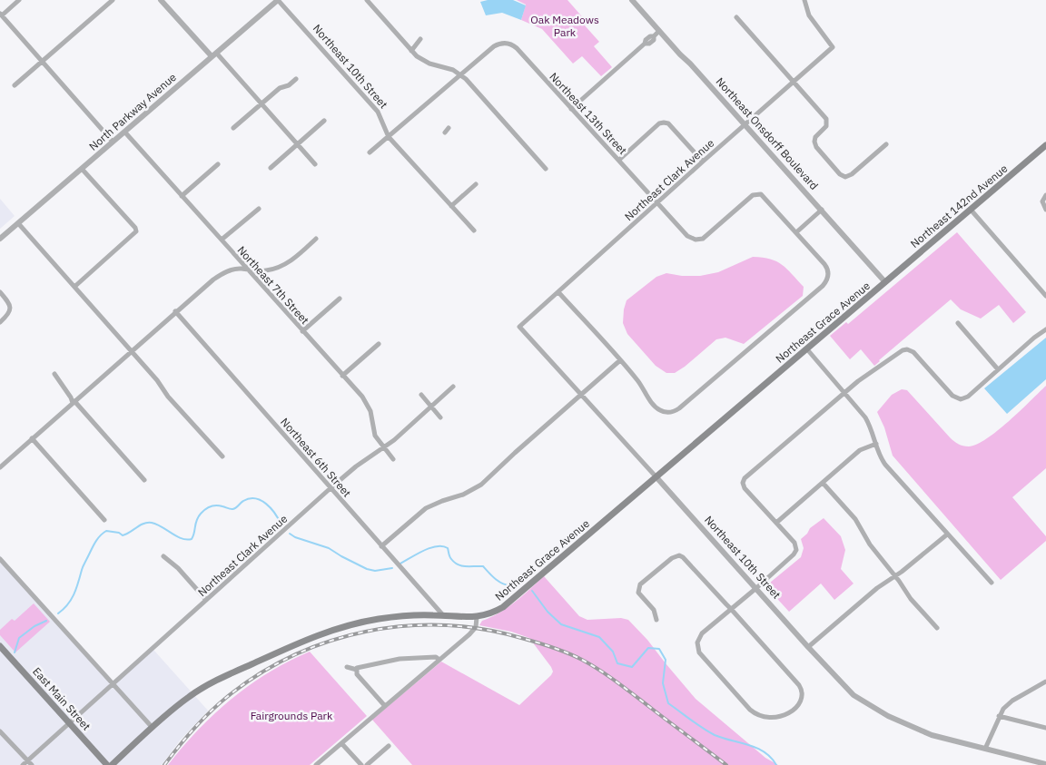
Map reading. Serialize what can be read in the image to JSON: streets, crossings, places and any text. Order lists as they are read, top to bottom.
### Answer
{
  "streets": {
    "main road": ["Northeast 142nd Avenue", "Northeast Grace Avenue", "East Main Street"],
    "street": [
      "Northeast 10th Street",
      "North Parkway Avenue",
      "Northeast 13th Street",
      "Northeast Onsdorff Boulevard",
      "Northeast Clark Avenue",
      "Northeast 7th Street",
      "Northeast 6th Street"
    ]
  },
  "crossings": [
    ["Northeast 10th Street", "North Parkway Avenue"],
    ["Northeast 10th Street", "Northeast Clark Avenue"],
    ["Northeast 10th Street", "Northeast Grace Avenue"],
    ["North Parkway Avenue", "Northeast 7th Street"],
    ["Northeast 13th Street", "Northeast Clark Avenue"],
    ["Northeast Onsdorff Boulevard", "Northeast Clark Avenue"],
    ["Northeast Onsdorff Boulevard", "Northeast 142nd Avenue"],
    ["Northeast Onsdorff Boulevard", "Northeast Grace Avenue"],
    ["Northeast Clark Avenue", "Northeast 7th Street"],
    ["Northeast Clark Avenue", "Northeast 6th Street"],
    ["Northeast Clark Avenue", "East Main Street"],
    ["Northeast 142nd Avenue", "Northeast Grace Avenue"],
    ["Northeast Grace Avenue", "Northeast 6th Street"]
  ],
  "parks": ["Oak Meadows Park", "Fairgrounds Park"]
}
